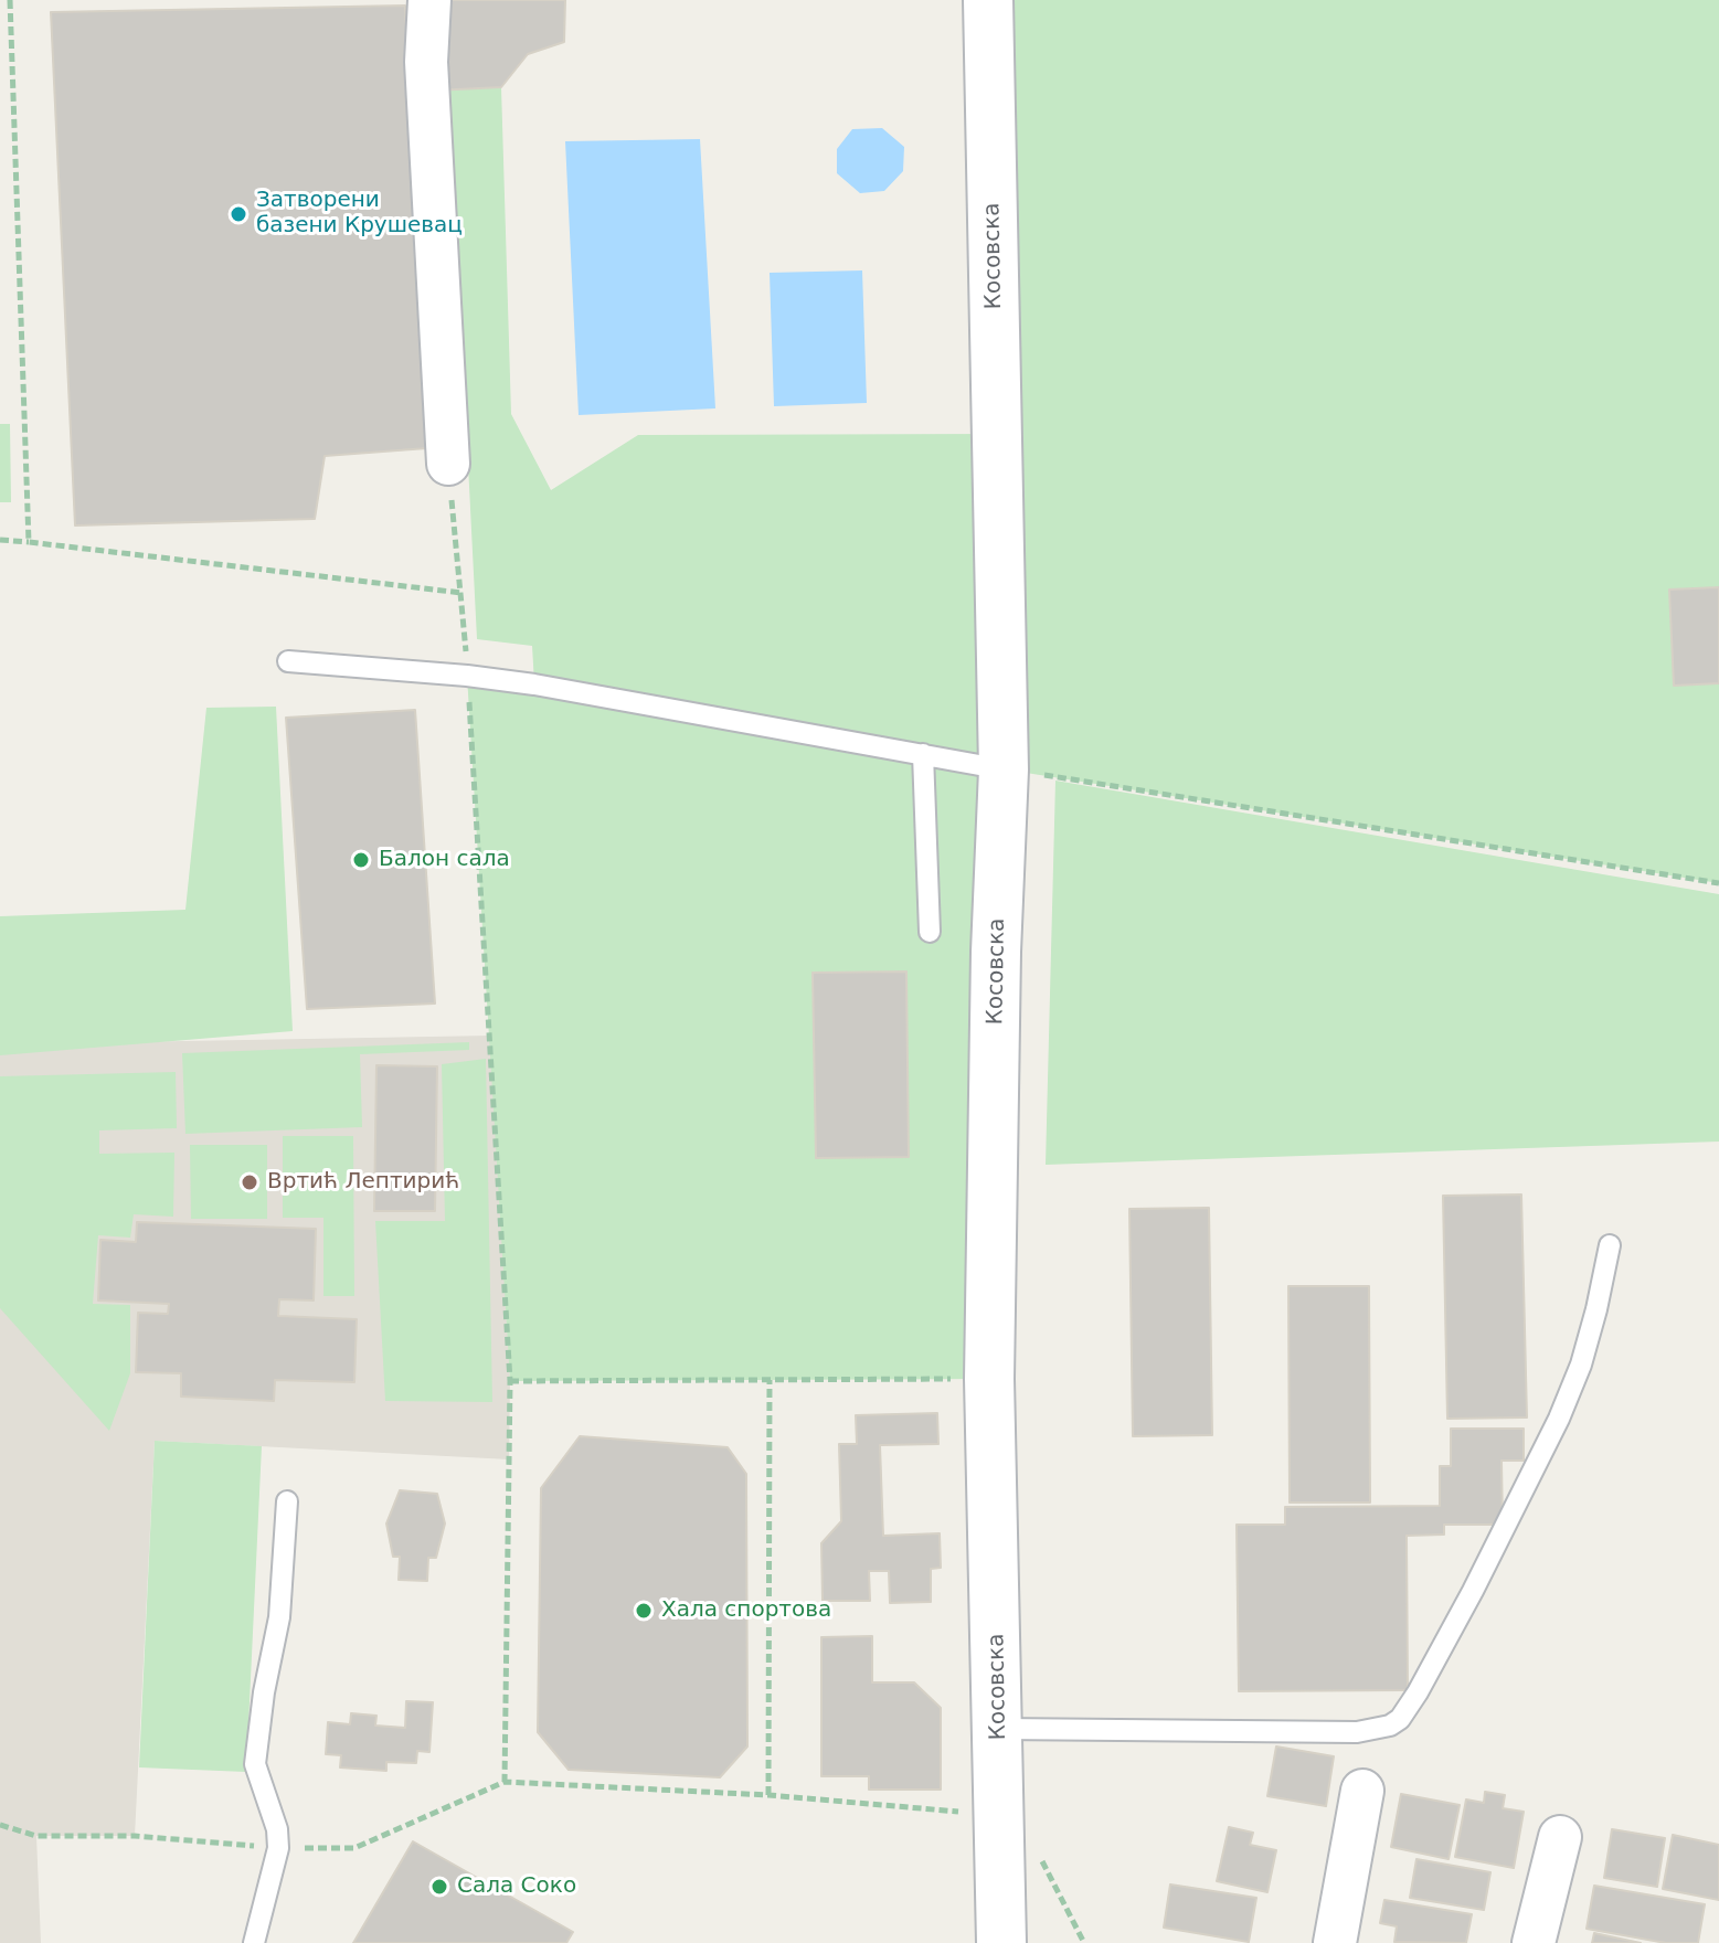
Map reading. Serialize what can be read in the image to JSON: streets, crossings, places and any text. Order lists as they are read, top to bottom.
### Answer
{
  "streets": {
    "street": ["Косовска"]
  },
  "places": [
    "Затворени базени Крушевац",
    "Балон сала",
    "Вртић Лептирић",
    "Хала спортова",
    "Сала Соко"
  ]
}
